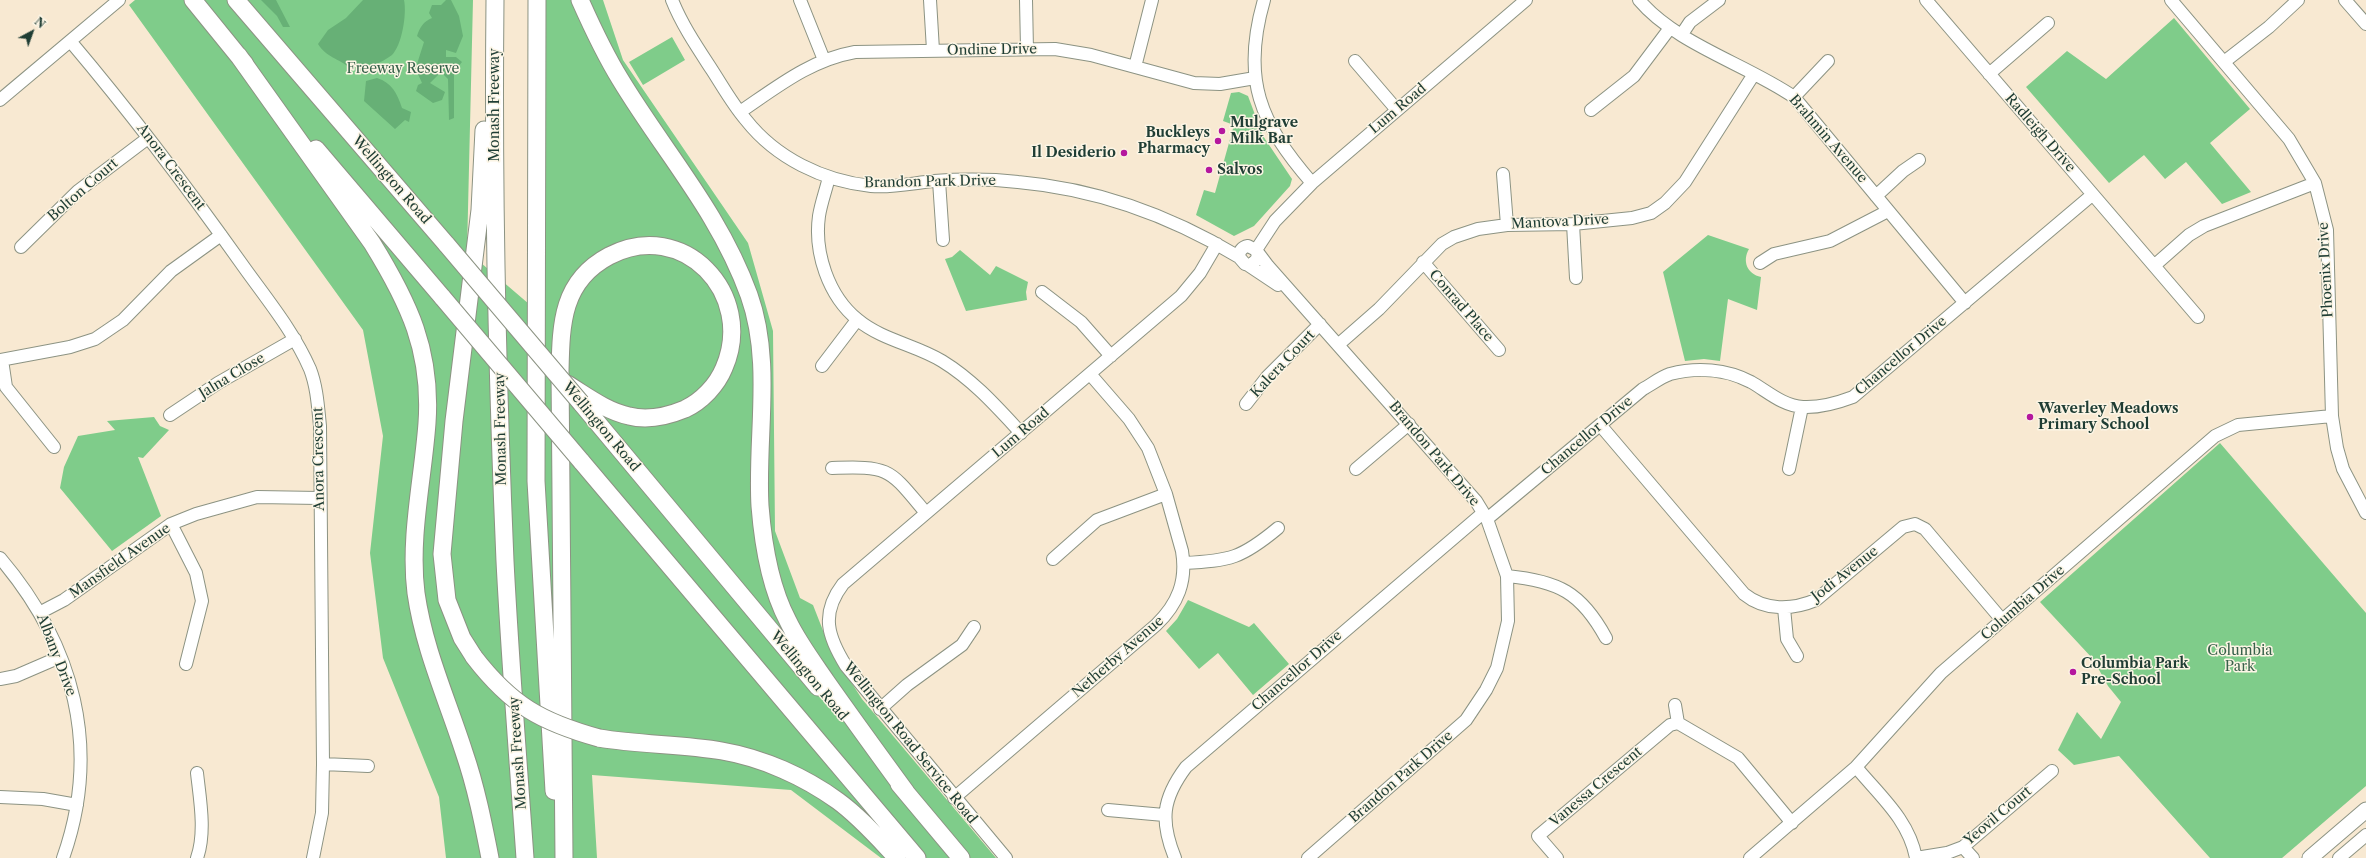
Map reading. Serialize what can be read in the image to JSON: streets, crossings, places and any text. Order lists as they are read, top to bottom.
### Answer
{
  "streets": {
    "highway": ["Monash Freeway", "Wellington Road"],
    "street": [
      "Ondine Drive",
      "Lum Road",
      "Radleigh Drive",
      "Brahmin Avenue",
      "Anora Crescent",
      "Brandon Park Drive",
      "Bolton Court",
      "Mantova Drive",
      "Phoenix Drive",
      "Conrad Place",
      "Chancellor Drive",
      "Kalera Court",
      "Jalna Close",
      "Mansfield Avenue",
      "Jodi Avenue",
      "Columbia Drive",
      "Albany Drive",
      "Netherby Avenue",
      "Wellington Road Service Road",
      "Vanessa Crescent",
      "Yeovil Court"
    ]
  },
  "crossings": [
    ["Ondine Drive", "Brandon Park Drive"],
    ["Lum Road", "Brandon Park Drive"],
    ["Lum Road", "Netherby Avenue"],
    ["Lum Road", "Wellington Road Service Road"],
    ["Radleigh Drive", "Chancellor Drive"],
    ["Brahmin Avenue", "Mantova Drive"],
    ["Brahmin Avenue", "Chancellor Drive"],
    ["Anora Crescent", "Bolton Court"],
    ["Anora Crescent", "Jalna Close"],
    ["Anora Crescent", "Mansfield Avenue"],
    ["Brandon Park Drive", "Mantova Drive"],
    ["Brandon Park Drive", "Chancellor Drive"],
    ["Brandon Park Drive", "Kalera Court"],
    ["Mantova Drive", "Conrad Place"],
    ["Phoenix Drive", "Columbia Drive"],
    ["Chancellor Drive", "Jodi Avenue"],
    ["Mansfield Avenue", "Albany Drive"],
    ["Jodi Avenue", "Columbia Drive"],
    ["Netherby Avenue", "Wellington Road Service Road"]
  ],
  "parks": ["Freeway Reserve", "Columbia Park"],
  "places": [
    "Mulgrave Milk Bar",
    "Buckleys Pharmacy",
    "Il Desiderio",
    "Salvos",
    "Waverley Meadows Primary School",
    "Columbia Park Pre-School"
  ],
  "north": "top right"
}
